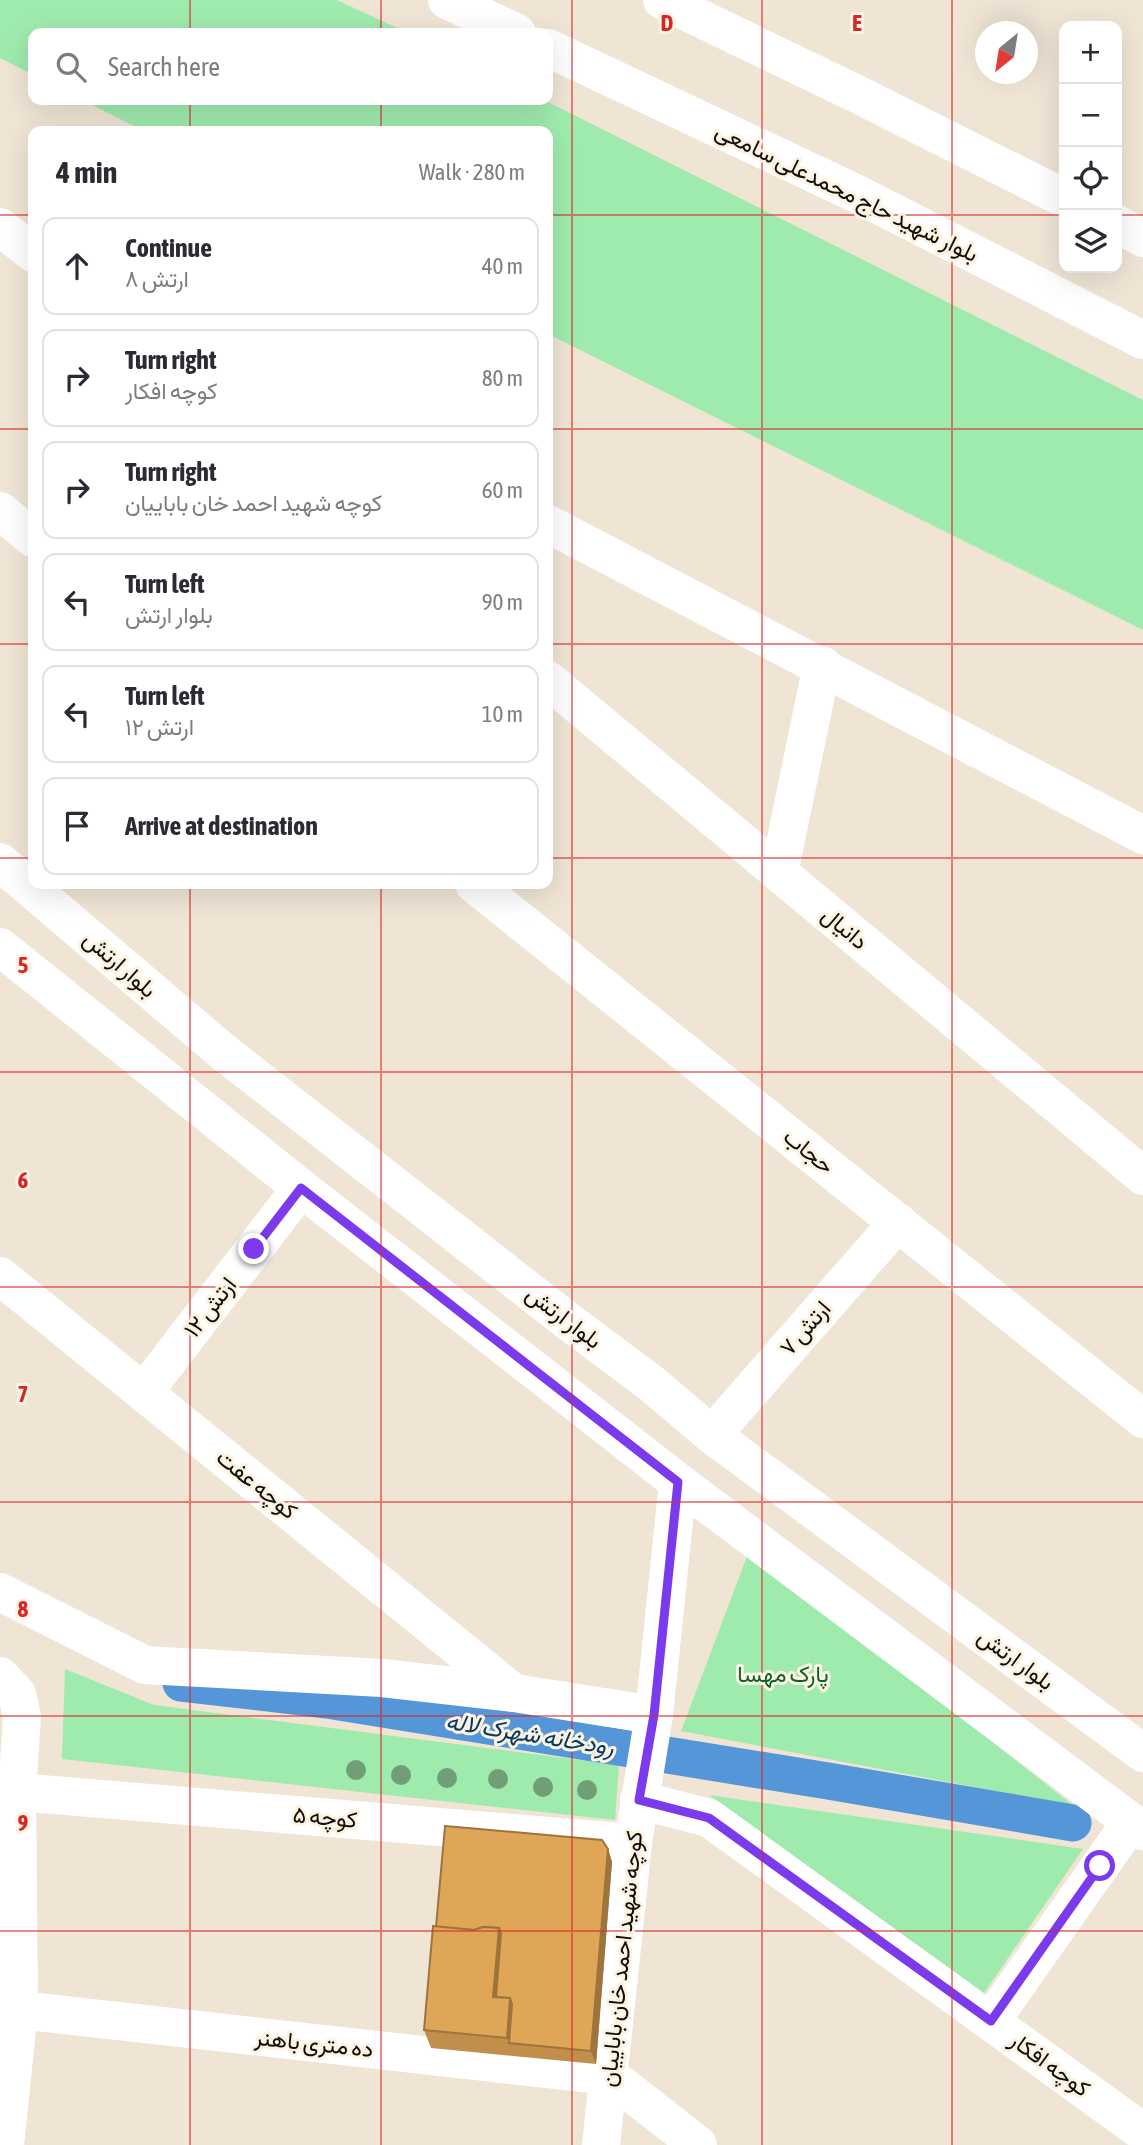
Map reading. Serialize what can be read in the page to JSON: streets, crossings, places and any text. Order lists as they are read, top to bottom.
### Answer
{
  "streets": {
    "street": [
      "بلوار شهید حاج محمدعلی سامعی",
      "دانیال",
      "بلوار ارتش",
      "حجاب",
      "ارتش ۱۲",
      "ارتش ۷",
      "کوچه عفت",
      "کوچه ۵",
      "کوچه شهید احمد خان باباییان",
      "ده متری باهنر",
      "کوچه افکار"
    ]
  },
  "crossings": [
    ["بلوار ارتش", "ارتش ۷"],
    ["حجاب", "ارتش ۷"],
    ["ارتش ۱۲", "کوچه عفت"],
    ["ارتش ۷", "کوچه شهید احمد خان باباییان"],
    ["کوچه ۵", "کوچه شهید احمد خان باباییان"],
    ["کوچه شهید احمد خان باباییان", "ده متری باهنر"],
    ["کوچه شهید احمد خان باباییان", "کوچه افکار"]
  ],
  "water": ["رودخانه شهرک لاله"],
  "parks": ["پارک مهسا"],
  "north": "bottom left",
  "page": {
    "map_buttons": ["+", "−"],
    "search": "Search here",
    "heading": ["4 min", "Walk · 280 m"],
    "list": [
      ["Continue", "ارتش ۸", "40 m"],
      ["Turn right", "کوچه افکار", "80 m"],
      ["Turn right", "کوچه شهید احمد خان باباییان", "60 m"],
      ["Turn left", "بلوار ارتش", "90 m"],
      ["Turn left", "ارتش ۱۲", "10 m"],
      "Arrive at destination"
    ]
  },
  "grid": {
    "columns": ["D", "E"],
    "rows": [
      "5",
      "6",
      "7",
      "8",
      "9"
    ]
  }
}
